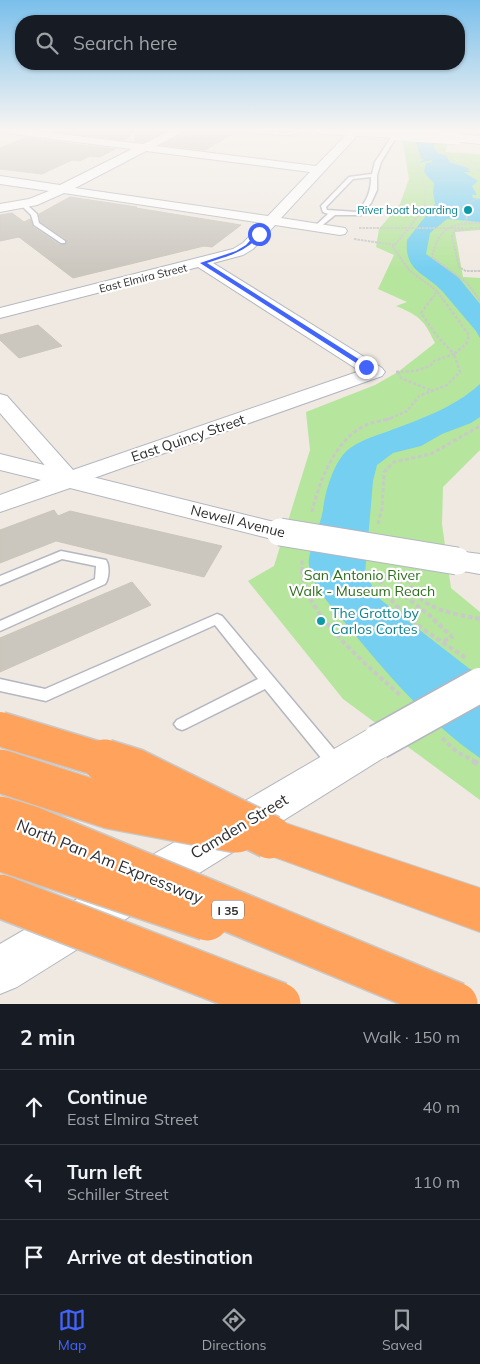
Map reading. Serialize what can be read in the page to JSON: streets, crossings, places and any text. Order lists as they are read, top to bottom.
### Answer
{
  "streets": {
    "highway": ["North Pan Am Expressway", "I 35"],
    "street": [
      "East Elmira Street",
      "East Quincy Street",
      "Newell Avenue",
      "Camden Street"
    ]
  },
  "crossings": [
    ["East Quincy Street", "Newell Avenue"]
  ],
  "parks": ["San Antonio River Walk - Museum Reach"],
  "places": ["River boat boarding", "The Grotto by Carlos Cortes"],
  "page": {
    "search": "Search here",
    "heading": ["2 min", "Walk · 150 m"],
    "list": [
      ["Continue", "East Elmira Street", "40 m"],
      ["Turn left", "Schiller Street", "110 m"],
      "Arrive at destination"
    ],
    "nav": ["Map", "Directions", "Saved"]
  }
}
